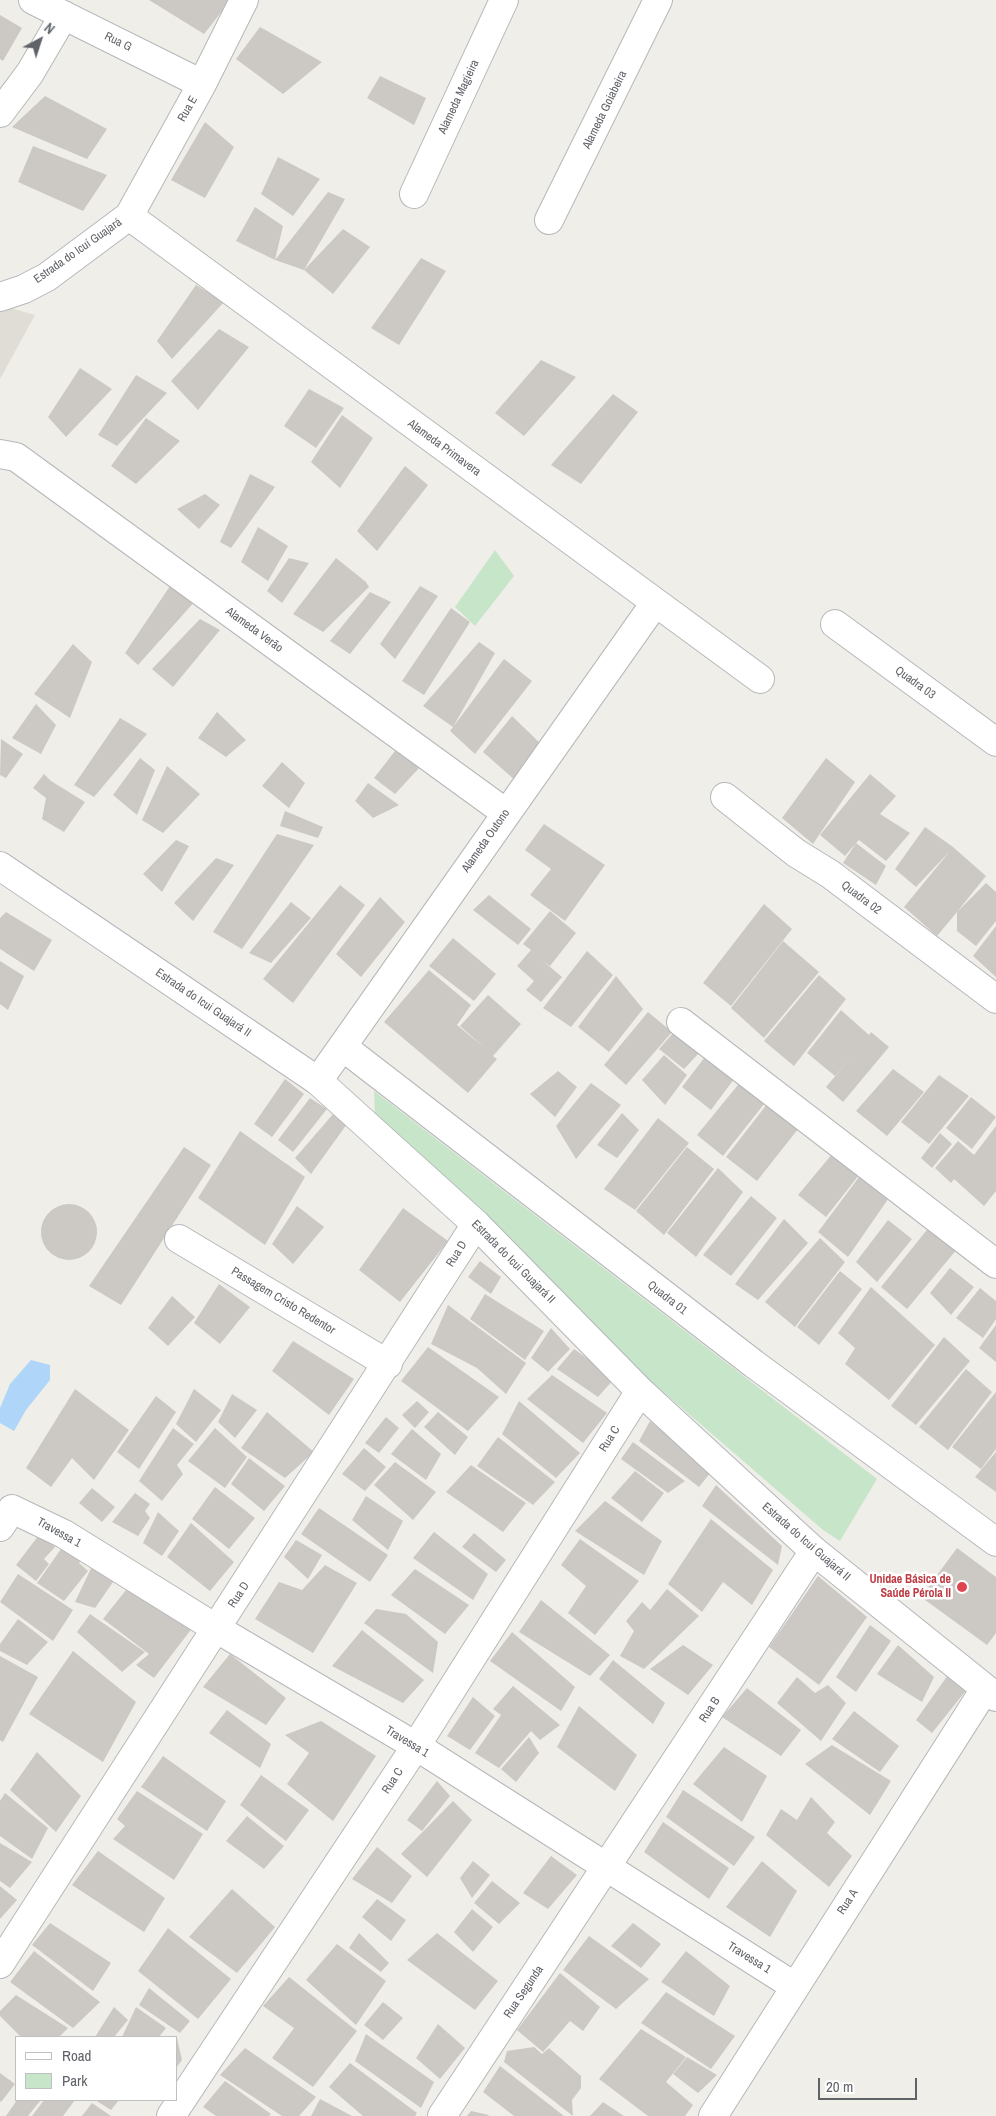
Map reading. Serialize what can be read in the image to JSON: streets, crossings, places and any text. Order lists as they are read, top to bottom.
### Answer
{
  "streets": {
    "street": [
      "Rua G",
      "Alameda Magieira",
      "Rua E",
      "Alameda Goiabeira",
      "Estrada do Icuí Guajará",
      "Alameda Primavera",
      "Alameda Verão",
      "Quadra 03",
      "Alameda Outono",
      "Quadra 02",
      "Estrada do Icui Guajará II",
      "Rua D",
      "Quadra 01",
      "Passagem Cristo Redentor",
      "Rua C",
      "Travessa 1",
      "Rua B",
      "Rua A",
      "Rua Segunda"
    ]
  },
  "crossings": [
    ["Rua G", "Rua E"],
    ["Rua E", "Estrada do Icuí Guajará"],
    ["Rua E", "Alameda Primavera"],
    ["Estrada do Icuí Guajará", "Alameda Primavera"],
    ["Alameda Primavera", "Alameda Outono"],
    ["Alameda Verão", "Alameda Outono"],
    ["Alameda Outono", "Estrada do Icui Guajará II"],
    ["Alameda Outono", "Quadra 01"],
    ["Estrada do Icui Guajará II", "Rua D"],
    ["Estrada do Icui Guajará II", "Rua C"],
    ["Estrada do Icui Guajará II", "Rua B"],
    ["Estrada do Icui Guajará II", "Rua A"],
    ["Rua D", "Passagem Cristo Redentor"],
    ["Rua D", "Travessa 1"],
    ["Rua C", "Travessa 1"],
    ["Travessa 1", "Rua B"],
    ["Travessa 1", "Rua A"],
    ["Travessa 1", "Rua Segunda"],
    ["Rua B", "Rua Segunda"]
  ],
  "places": ["Unidae Básica de Saúde Pérola II"],
  "legend": ["Road", "Park"],
  "scale_bar": "20 m",
  "north": "top right"
}
